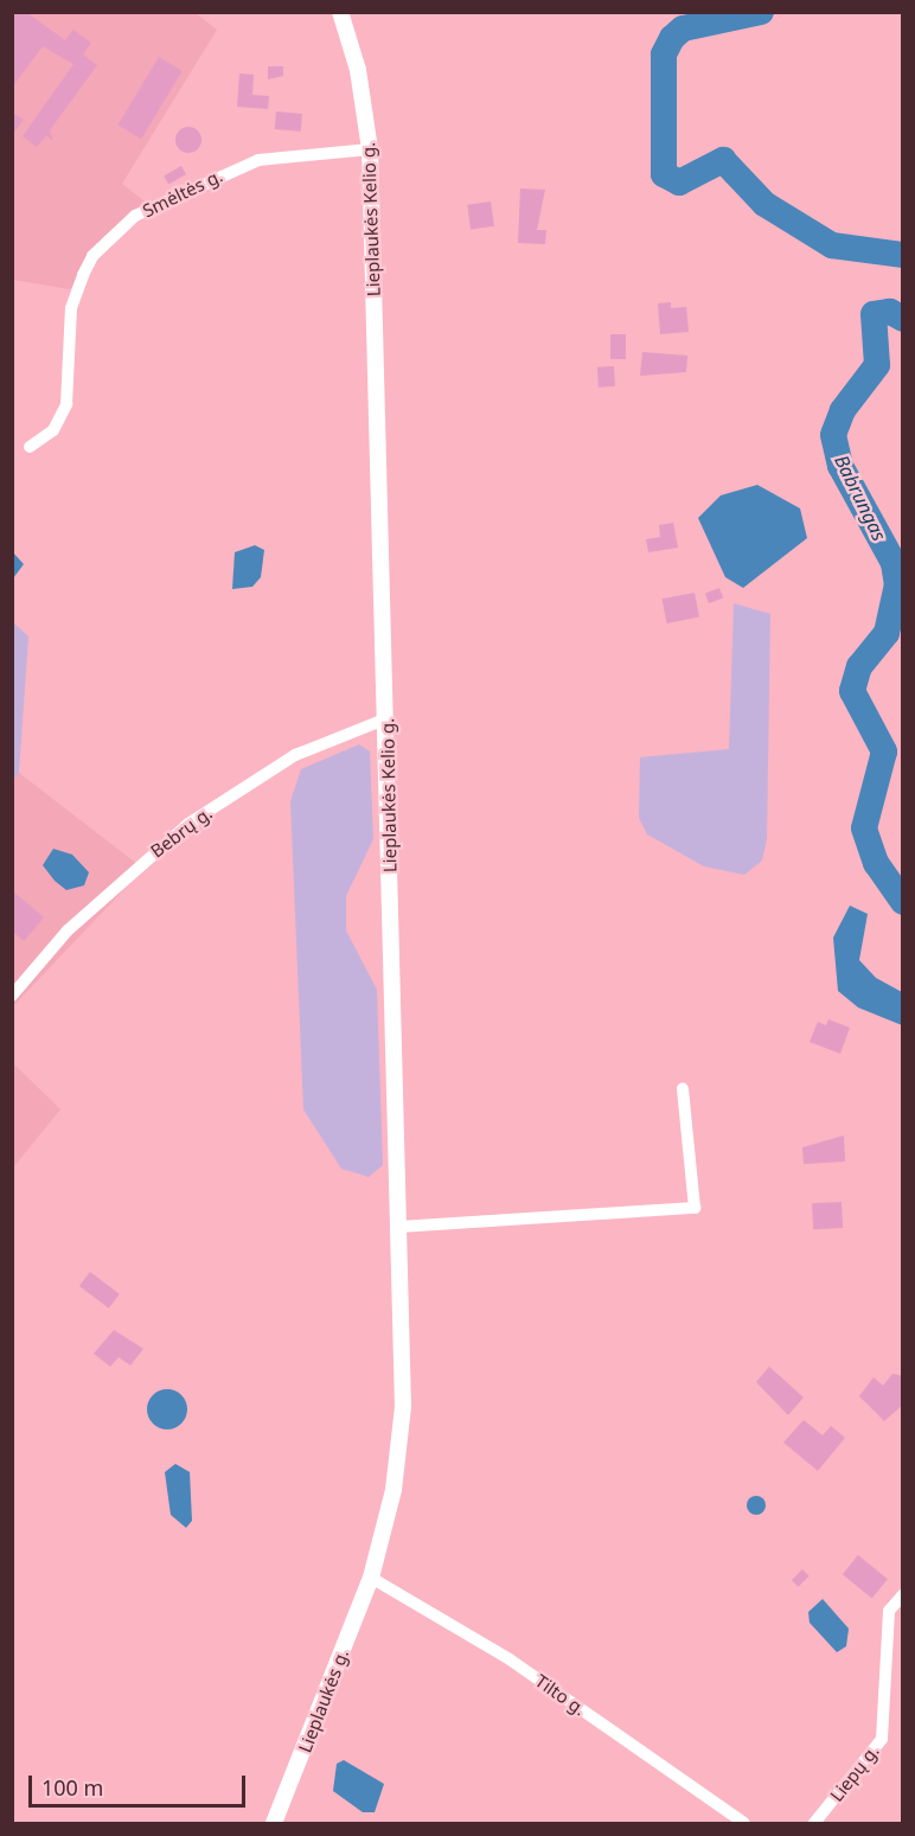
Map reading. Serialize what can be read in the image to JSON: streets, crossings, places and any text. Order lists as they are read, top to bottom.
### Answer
{
  "streets": {
    "main road": ["Lieplaukės Kelio g.", "Lieplaukės g."],
    "street": [
      "Smėltės g.",
      "Bebrų g.",
      "Tilto g.",
      "Liepų g."
    ]
  },
  "crossings": [
    ["Smėltės g.", "Lieplaukės Kelio g."],
    ["Lieplaukės Kelio g.", "Bebrų g."],
    ["Lieplaukės Kelio g.", "Tilto g."],
    ["Lieplaukės Kelio g.", "Lieplaukės g."],
    ["Tilto g.", "Lieplaukės g."]
  ],
  "water": ["Babrungas"],
  "scale_bar": "100 m"
}
